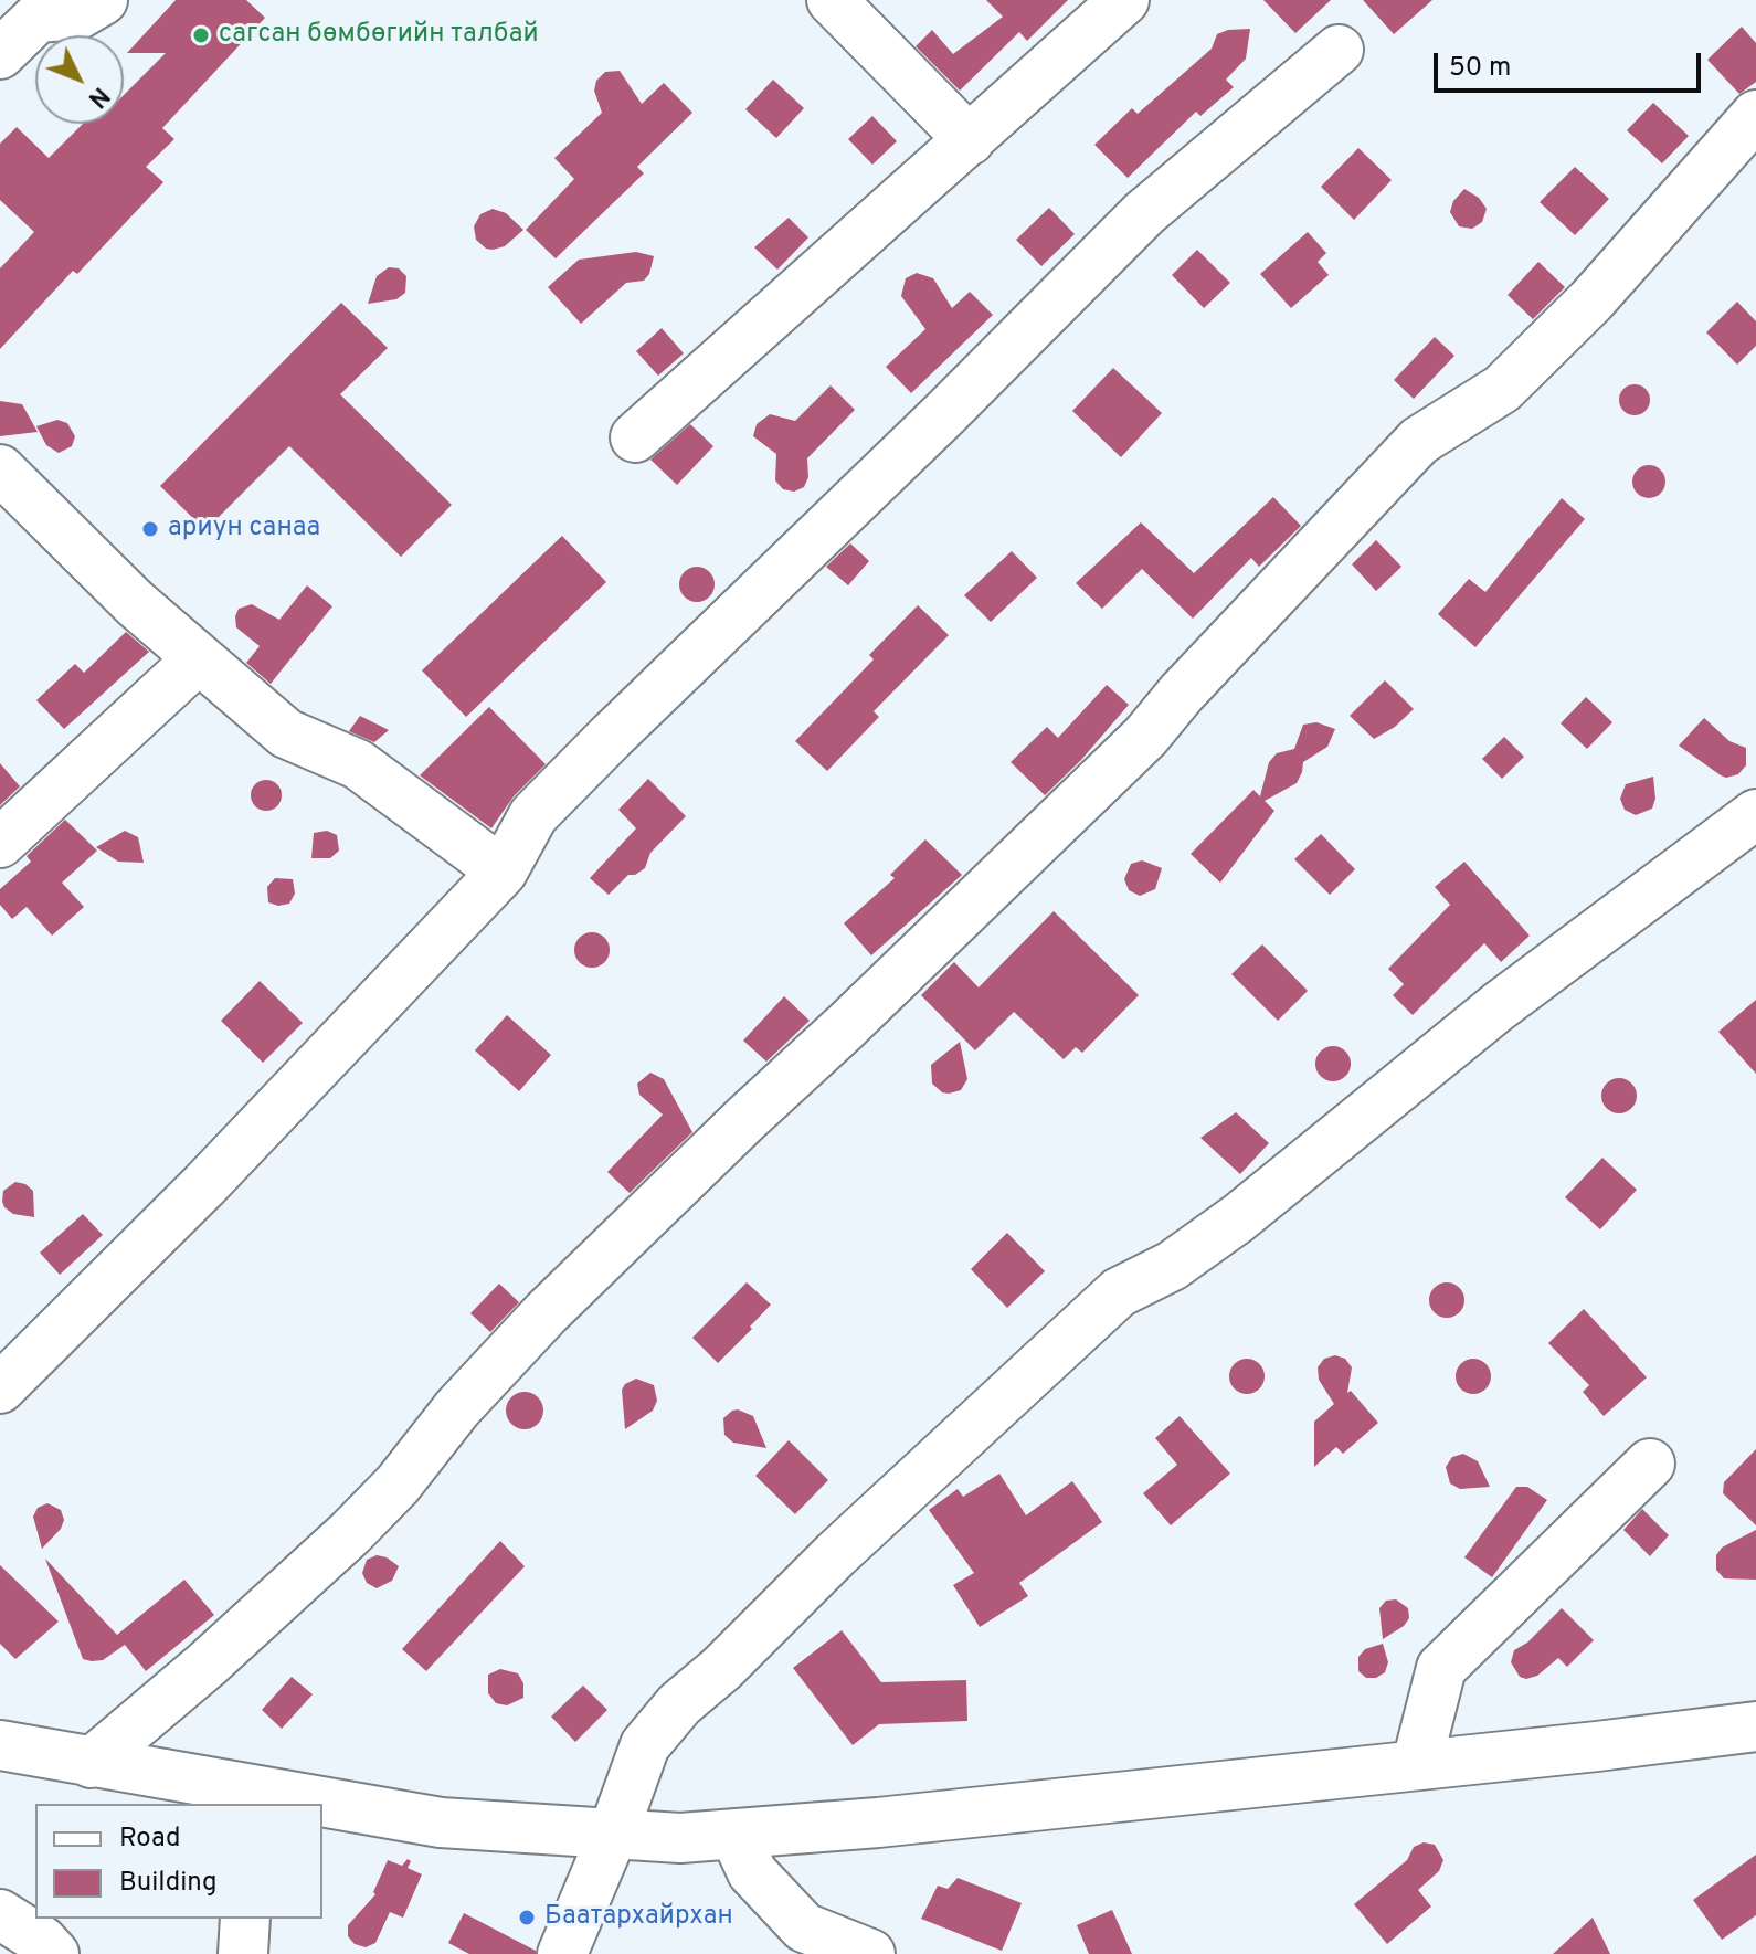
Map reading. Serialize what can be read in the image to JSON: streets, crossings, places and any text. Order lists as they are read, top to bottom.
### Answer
{
  "places": ["сагсан бөмбөгийн талбай", "ариун санаа", "Баатархайрхан"],
  "legend": ["Road", "Building"],
  "scale_bar": "50 m",
  "north": "bottom right"
}
